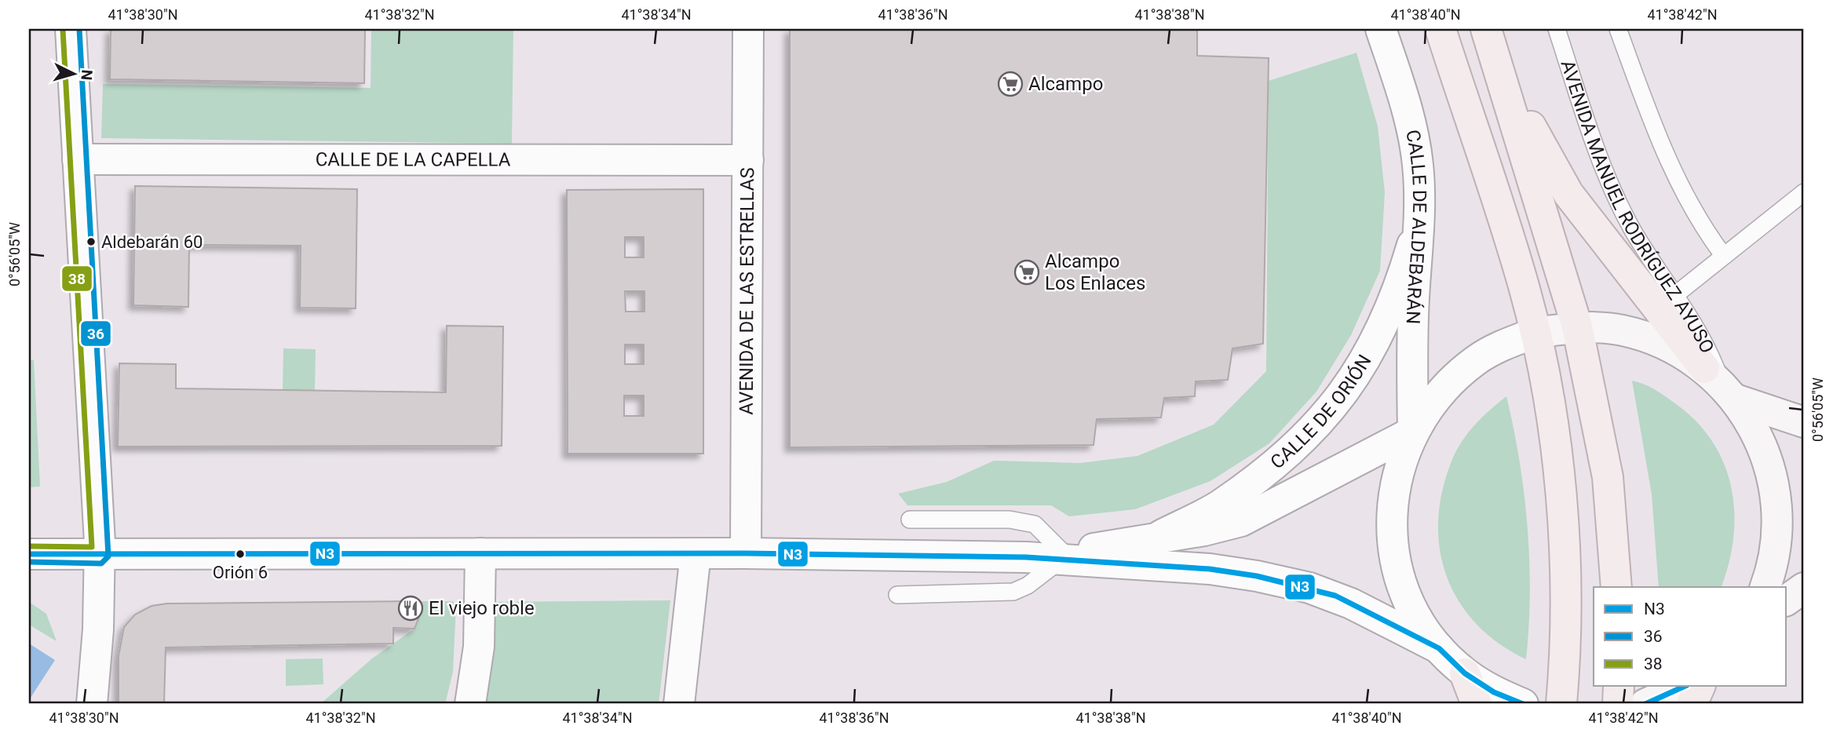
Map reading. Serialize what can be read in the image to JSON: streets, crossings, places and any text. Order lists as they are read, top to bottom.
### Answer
{
  "streets": {
    "main road": ["AVENIDA MANUEL RODRÍGUEZ AYUSO"],
    "street": [
      "CALLE DE LA CAPELLA",
      "CALLE DE ALDEBARÁN",
      "AVENIDA DE LAS ESTRELLAS",
      "CALLE DE ORIÓN"
    ]
  },
  "crossings": [
    ["CALLE DE LA CAPELLA", "AVENIDA DE LAS ESTRELLAS"],
    ["AVENIDA MANUEL RODRÍGUEZ AYUSO", "CALLE DE ALDEBARÁN"],
    ["AVENIDA MANUEL RODRÍGUEZ AYUSO", "CALLE DE ORIÓN"],
    ["CALLE DE ALDEBARÁN", "CALLE DE ORIÓN"],
    ["AVENIDA DE LAS ESTRELLAS", "CALLE DE ORIÓN"]
  ],
  "places": {
    "supermarket": ["Alcampo", "Alcampo Los Enlaces"],
    "other": ["Aldebarán 60", "Orión 6"],
    "restaurant": ["El viejo roble"]
  },
  "lines": ["transit line 36", "transit line 38", "transit line N3"],
  "legend": ["N3", "36", "38"],
  "north": "right",
  "coordinates": [
    "41°38'30\"N",
    "41°38'32\"N",
    "41°38'34\"N",
    "41°38'36\"N",
    "41°38'38\"N",
    "41°38'40\"N",
    "41°38'42\"N",
    "0°56'05\"W"
  ]
}
